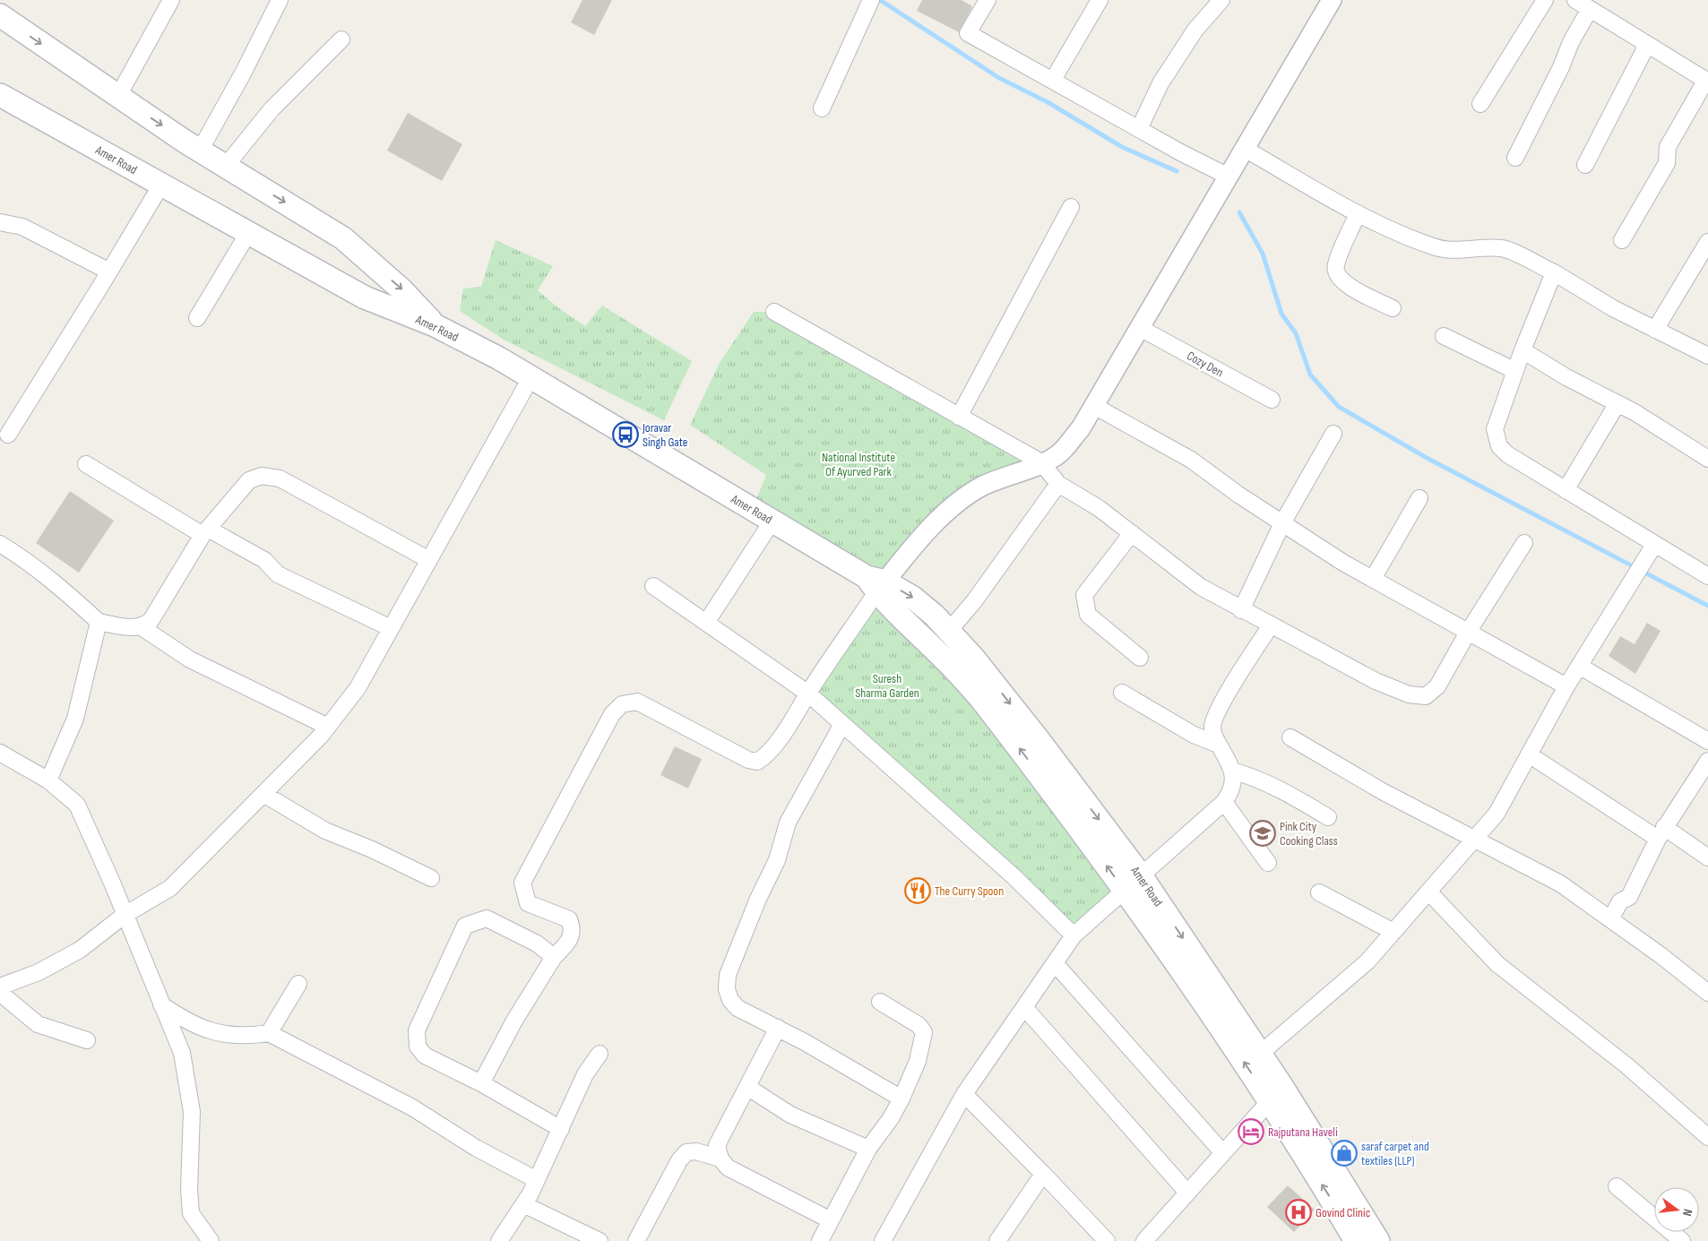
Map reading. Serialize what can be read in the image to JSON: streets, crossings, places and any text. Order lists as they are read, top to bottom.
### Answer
{
  "streets": {
    "main road": ["Amer Road"],
    "street": ["Cozy Den"]
  },
  "parks": ["National Institute Of Ayurved Park", "Suresh Sharma Garden"],
  "places": {
    "bus stop": ["Joravar Singh Gate"],
    "school or university": ["Pink City Cooking Class"],
    "restaurant": ["The Curry Spoon"],
    "hotel": ["Rajputana Haveli"],
    "shop": ["saraf carpet and textiles (LLP)"],
    "hospital": ["Govind Clinic"]
  },
  "north": "right"
}
